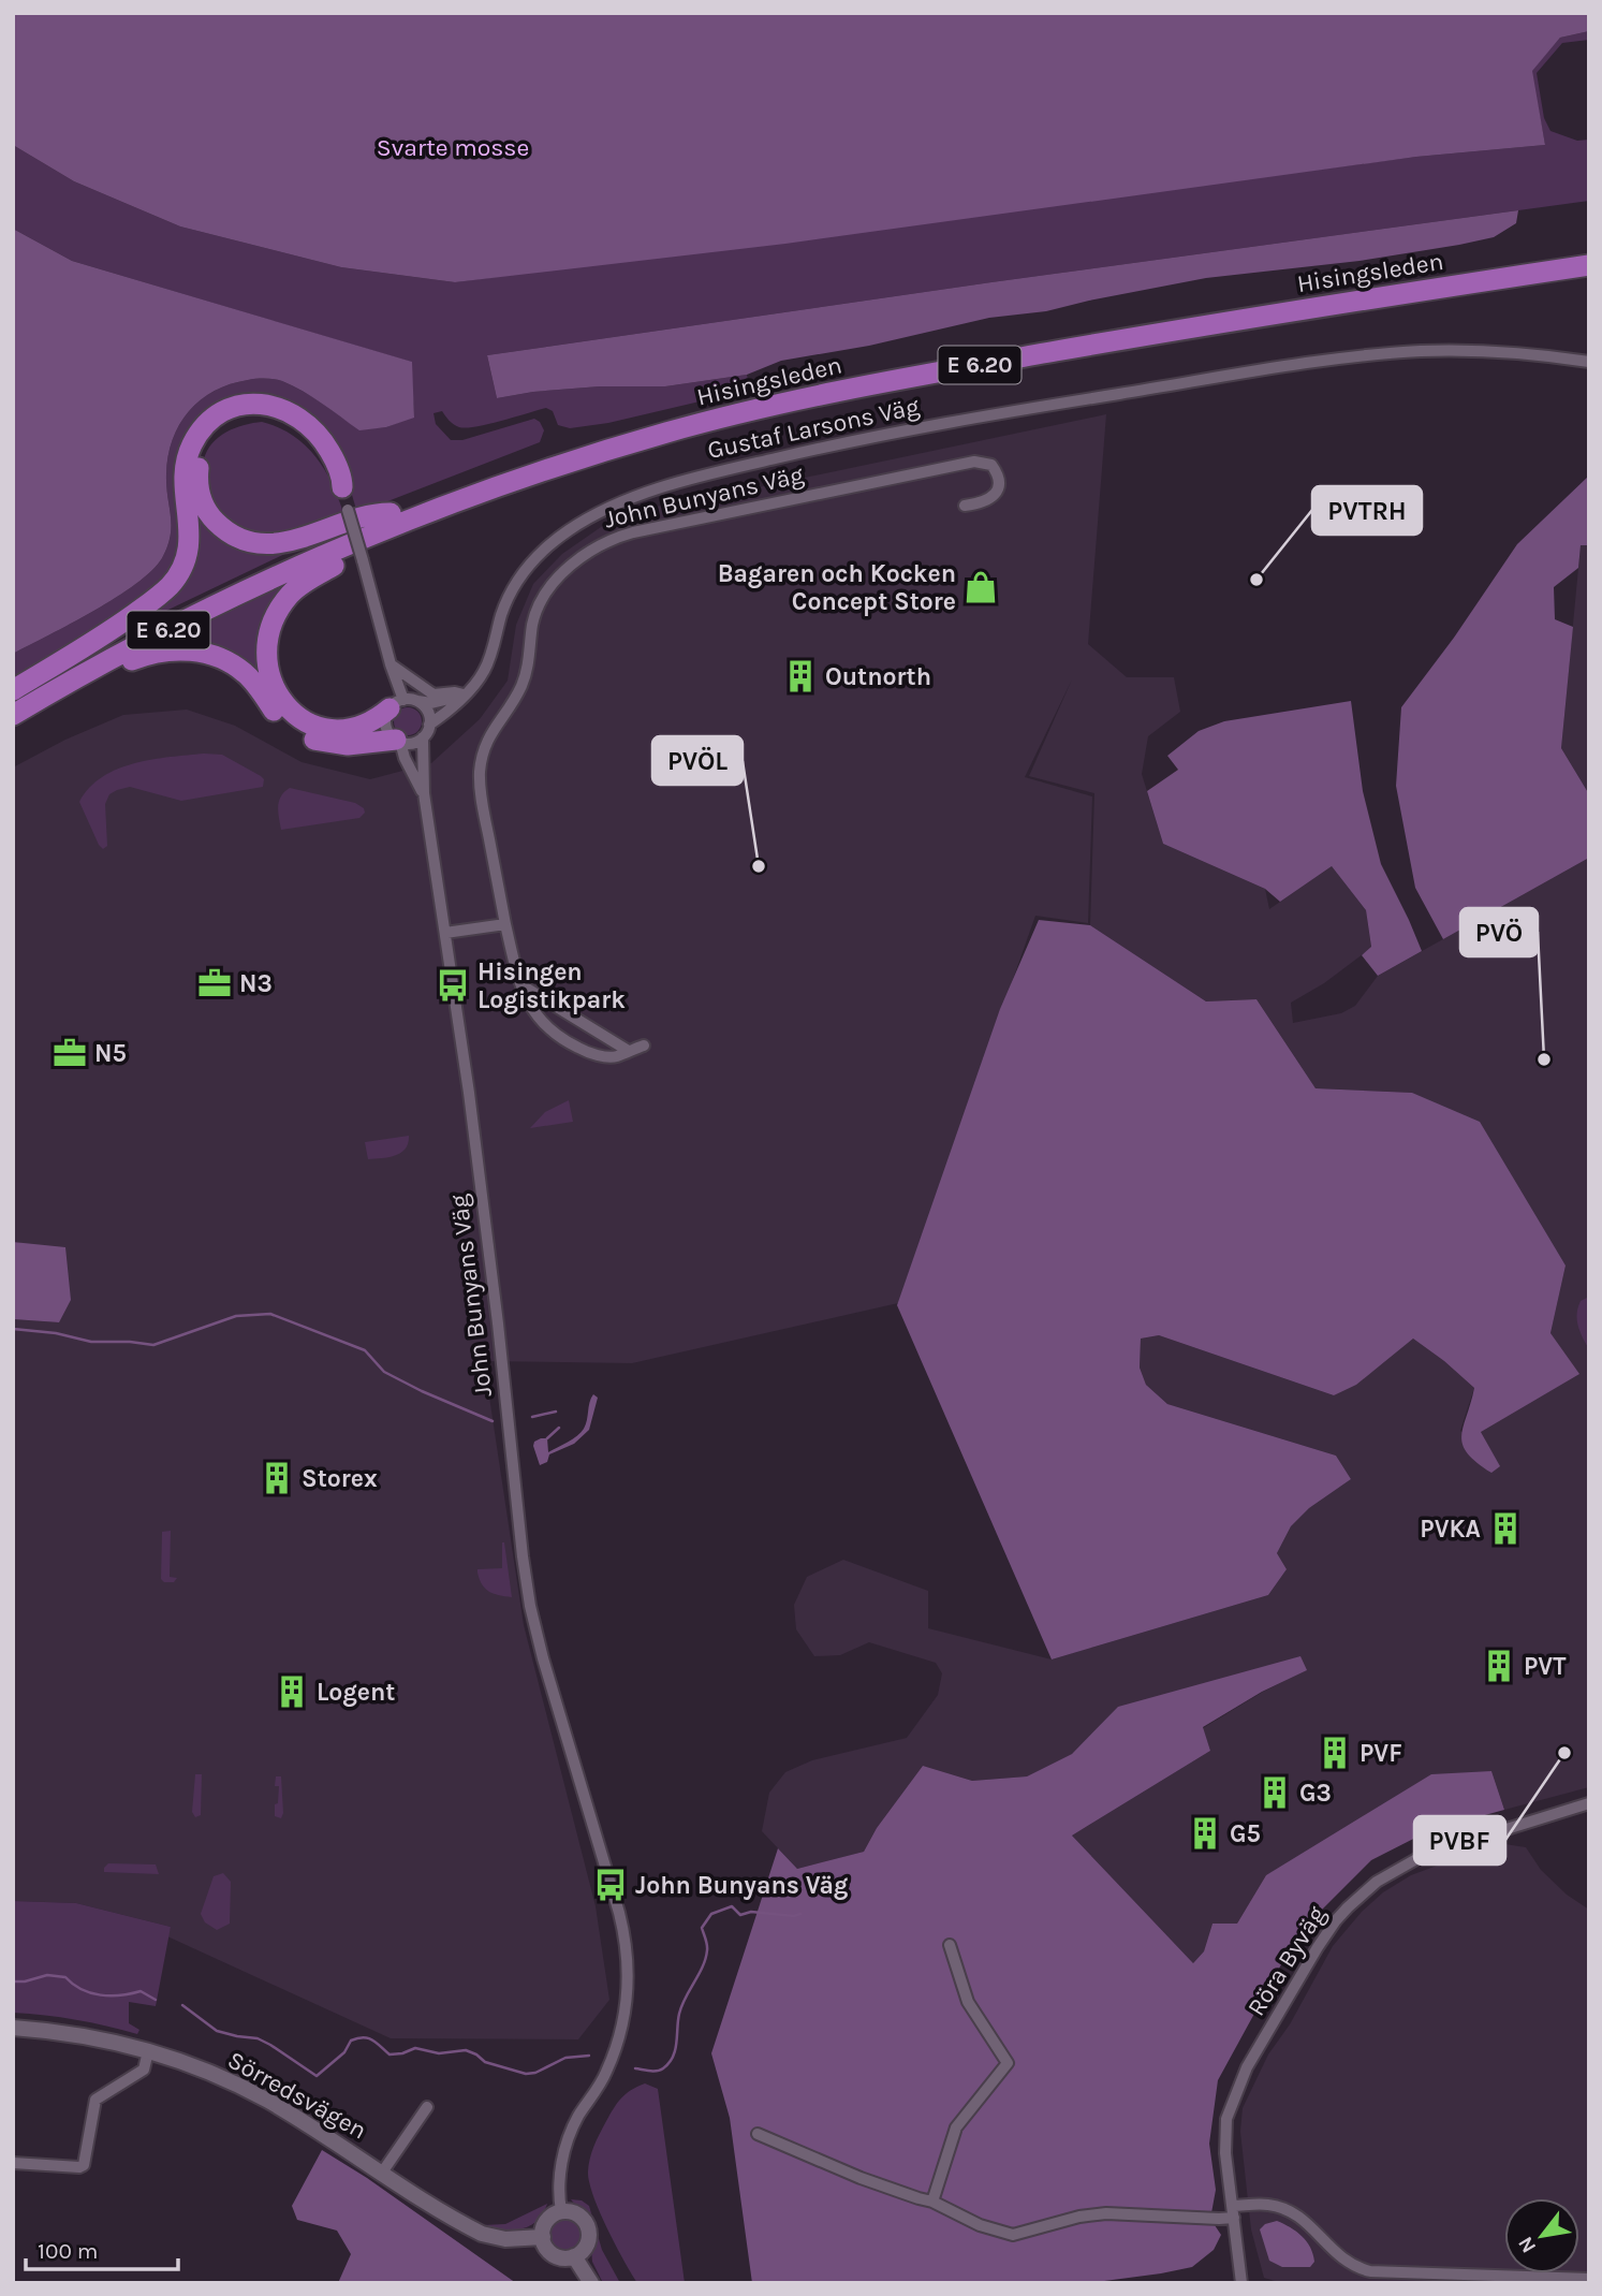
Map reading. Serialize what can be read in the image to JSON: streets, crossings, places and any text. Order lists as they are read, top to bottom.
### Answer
{
  "streets": {
    "highway": ["Hisingsleden", "E 6.20"],
    "street": [
      "Gustaf Larsons Väg",
      "John Bunyans Väg",
      "Röra Byväg",
      "Sörredsvägen"
    ]
  },
  "crossings": [
    ["Gustaf Larsons Väg", "John Bunyans Väg"],
    ["John Bunyans Väg", "Sörredsvägen"]
  ],
  "parks": ["Svarte mosse"],
  "places": {
    "other": [
      "PVTRH",
      "PVÖL",
      "PVÖ",
      "PVBF"
    ],
    "shop": ["Bagaren och Kocken Concept Store"],
    "building": [
      "Outnorth",
      "Storex",
      "PVKA",
      "PVT",
      "Logent",
      "PVF",
      "G3",
      "G5"
    ],
    "office": ["N3", "N5"],
    "bus stop": ["Hisingen Logistikpark", "John Bunyans Väg"]
  },
  "scale_bar": "100 m",
  "north": "bottom left"
}
